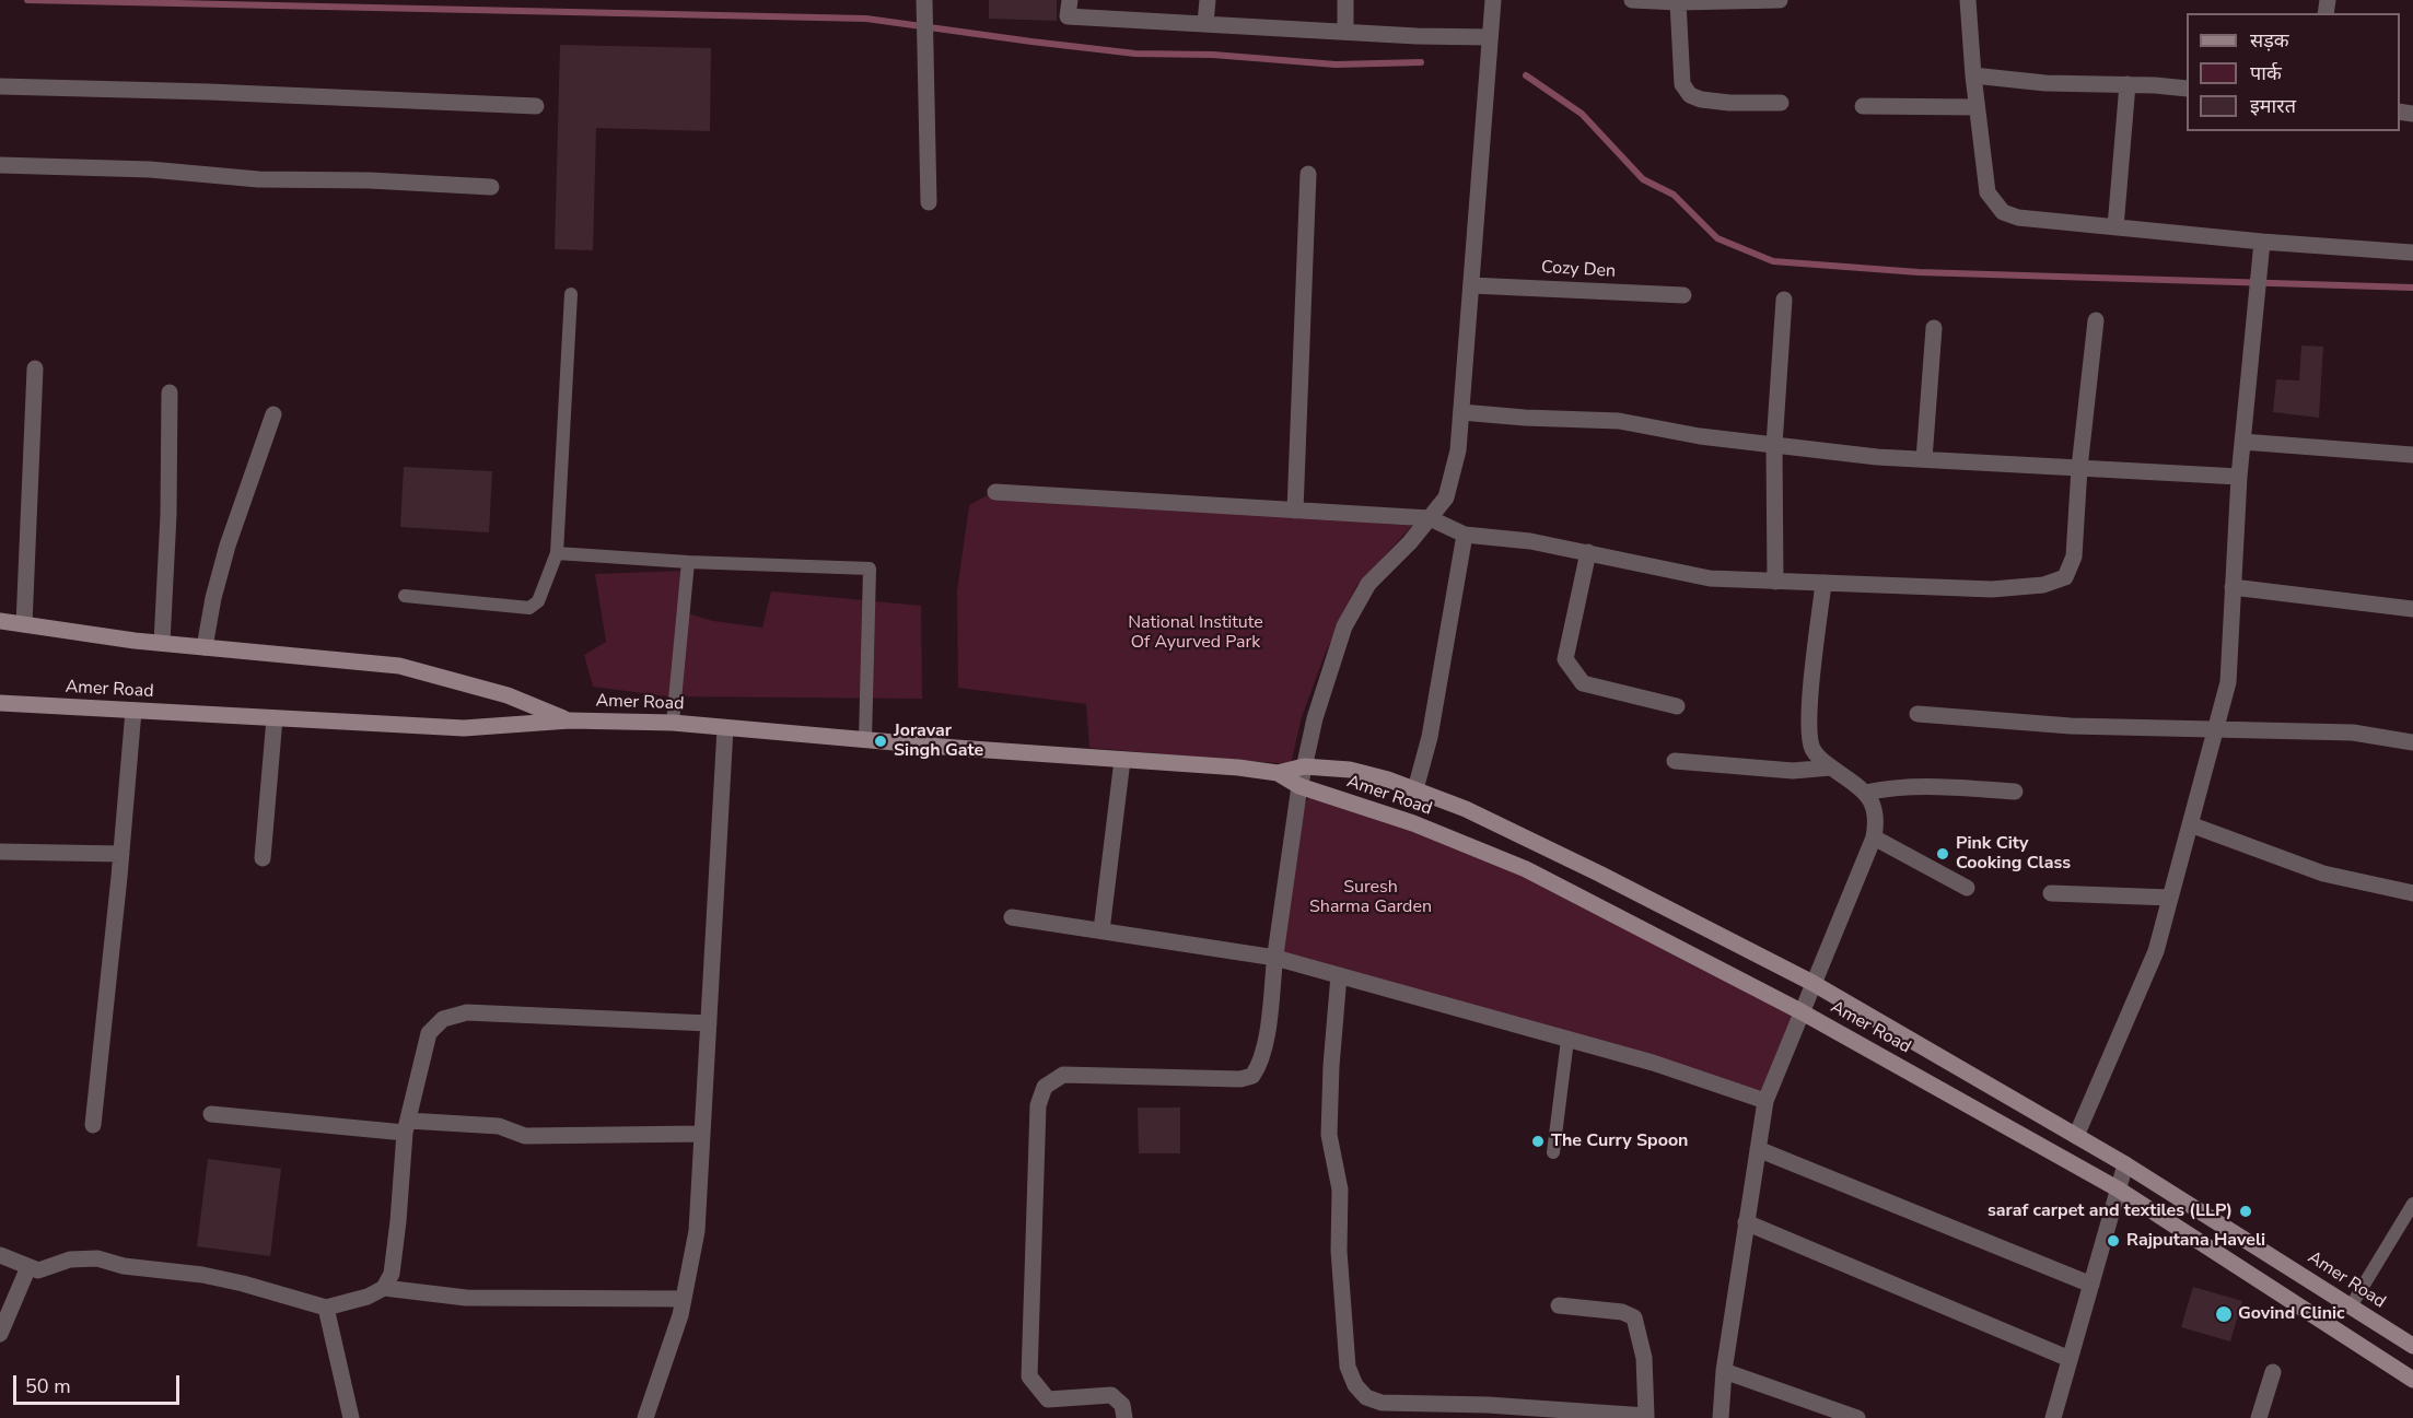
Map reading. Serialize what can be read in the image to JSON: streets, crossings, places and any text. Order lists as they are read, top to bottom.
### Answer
{
  "streets": {
    "main road": ["Amer Road"],
    "street": ["Cozy Den"]
  },
  "parks": ["National Institute Of Ayurved Park", "Suresh Sharma Garden"],
  "places": [
    "Joravar Singh Gate",
    "Pink City Cooking Class",
    "The Curry Spoon",
    "saraf carpet and textiles (LLP)",
    "Rajputana Haveli",
    "Govind Clinic"
  ],
  "legend": ["सड़क", "पार्क", "इमारत"],
  "scale_bar": "50 m"
}
